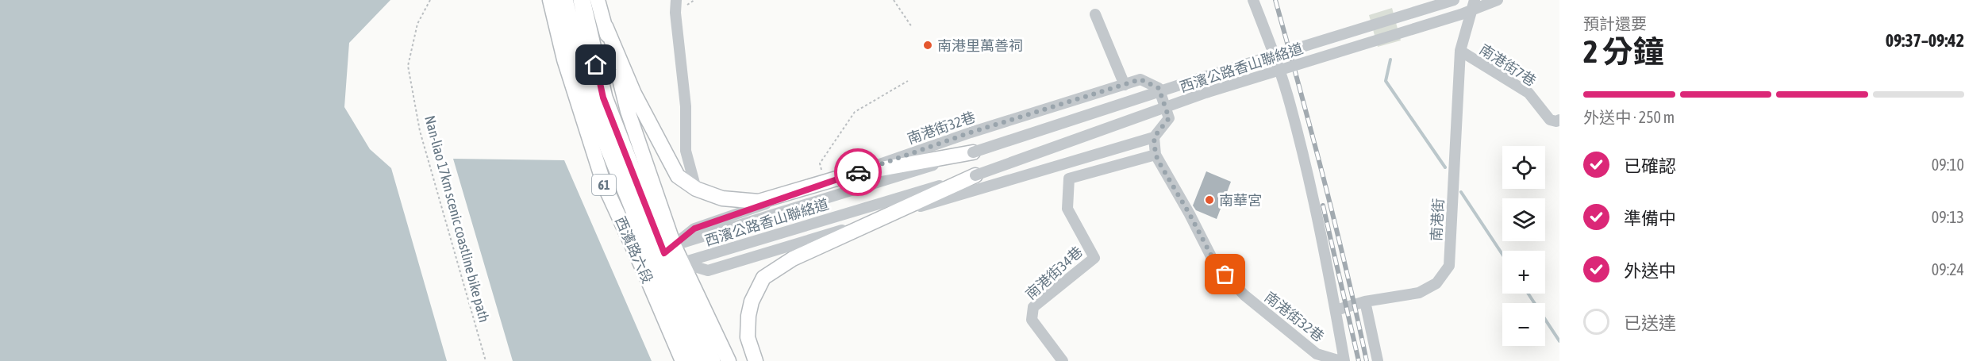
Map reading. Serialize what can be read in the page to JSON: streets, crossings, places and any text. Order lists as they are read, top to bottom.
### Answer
{
  "streets": {
    "highway": ["61"],
    "main road": ["西濱路六段"],
    "street": [
      "南港街7巷",
      "西濱公路香山聯絡道",
      "南港街32巷",
      "南港街",
      "南港街34巷"
    ],
    "path": ["Nan-liao 17km scenic coastline bike path"]
  },
  "crossings": [
    ["南港街7巷", "南港街"],
    ["西濱公路香山聯絡道", "南港街32巷"],
    ["西濱公路香山聯絡道", "61"],
    ["西濱公路香山聯絡道", "西濱路六段"],
    ["南港街32巷", "61"],
    ["南港街32巷", "西濱路六段"],
    ["南港街32巷", "南港街34巷"],
    ["61", "西濱路六段"]
  ],
  "places": ["南港里萬善祠", "南華宮"],
  "page": {
    "heading": ["2 分鐘", "預計還要", "09:37–09:42"],
    "bar": "外送中 · 250 m",
    "list": [
      ["已確認", "09:10"],
      ["準備中", "09:13"],
      ["外送中", "09:24"],
      "已送達"
    ],
    "map_buttons": ["+", "−"]
  }
}
